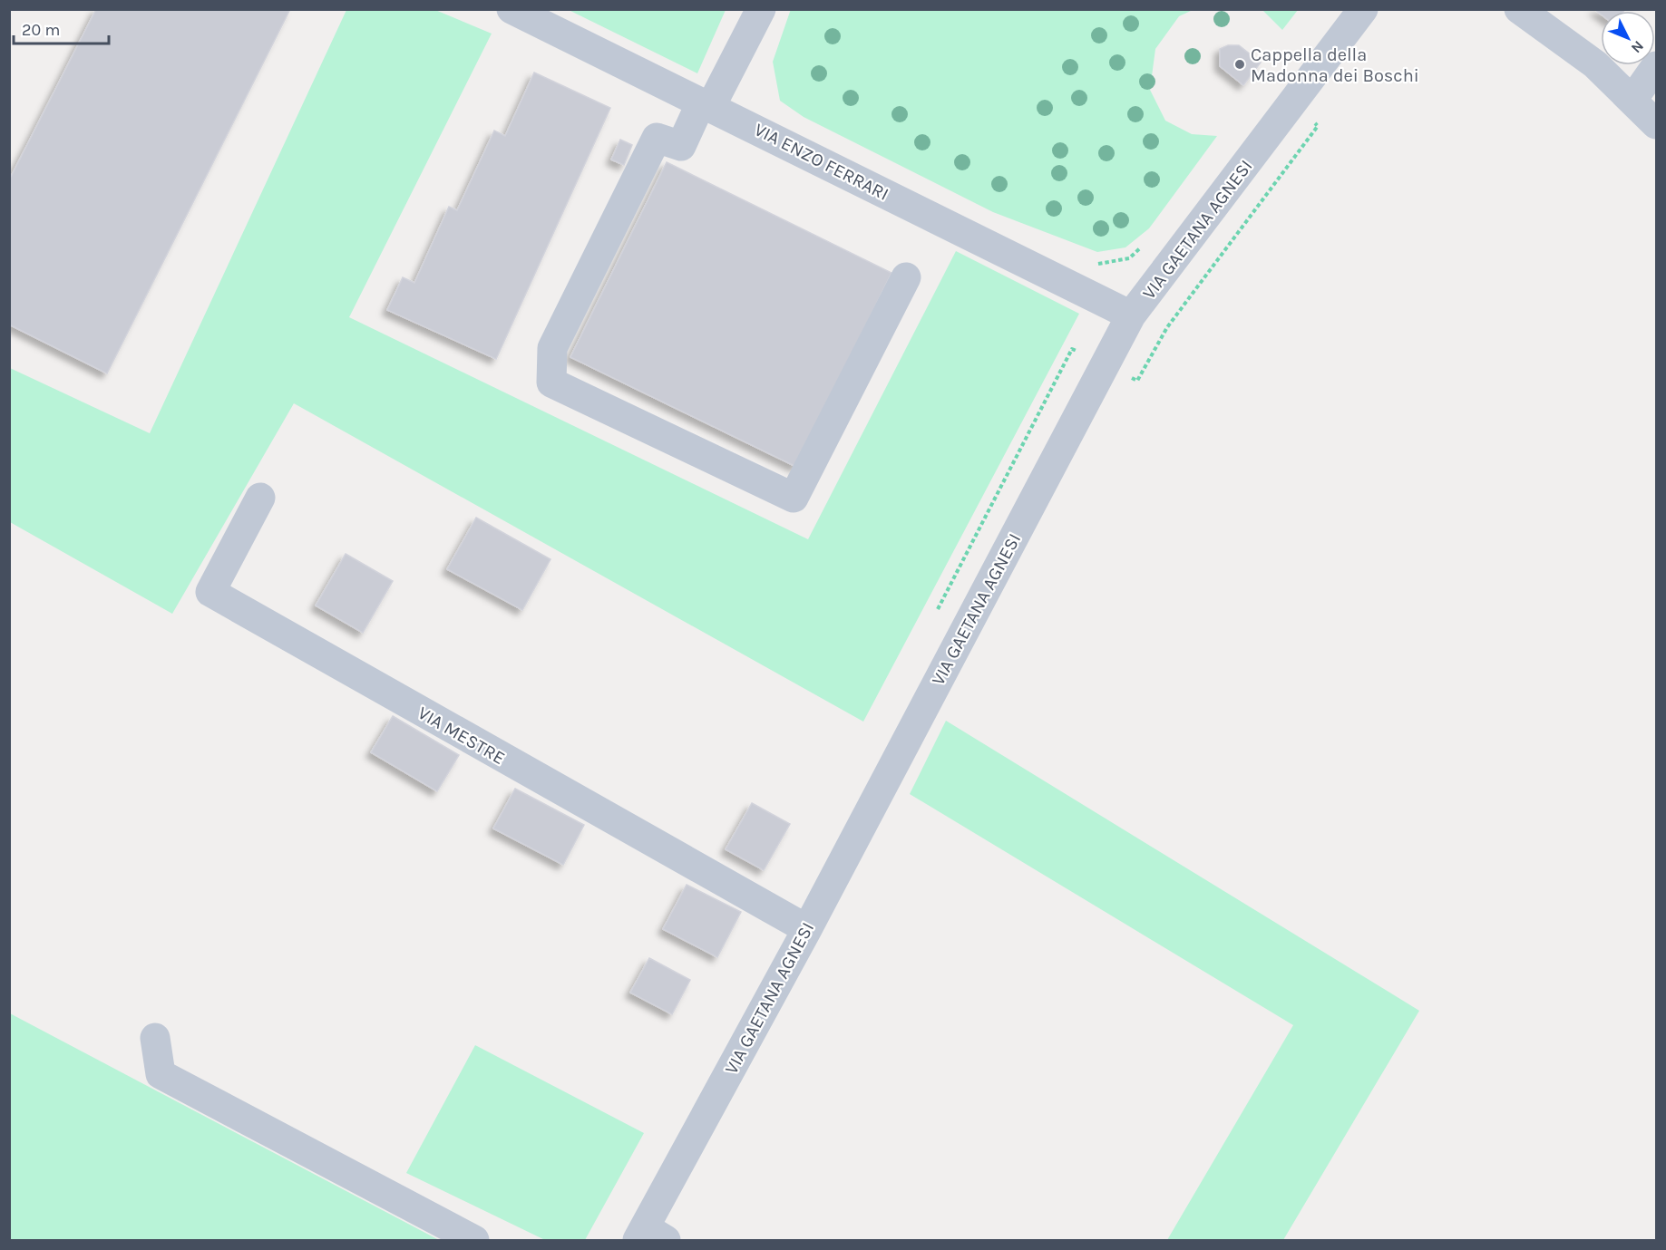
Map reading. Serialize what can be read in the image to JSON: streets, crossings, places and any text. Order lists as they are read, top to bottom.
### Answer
{
  "streets": {
    "street": ["VIA ENZO FERRARI", "VIA GAETANA AGNESI", "VIA MESTRE"]
  },
  "crossings": [
    ["VIA ENZO FERRARI", "VIA GAETANA AGNESI"],
    ["VIA GAETANA AGNESI", "VIA MESTRE"]
  ],
  "places": ["Cappella della Madonna dei Boschi"],
  "scale_bar": "20 m",
  "north": "bottom right"
}
